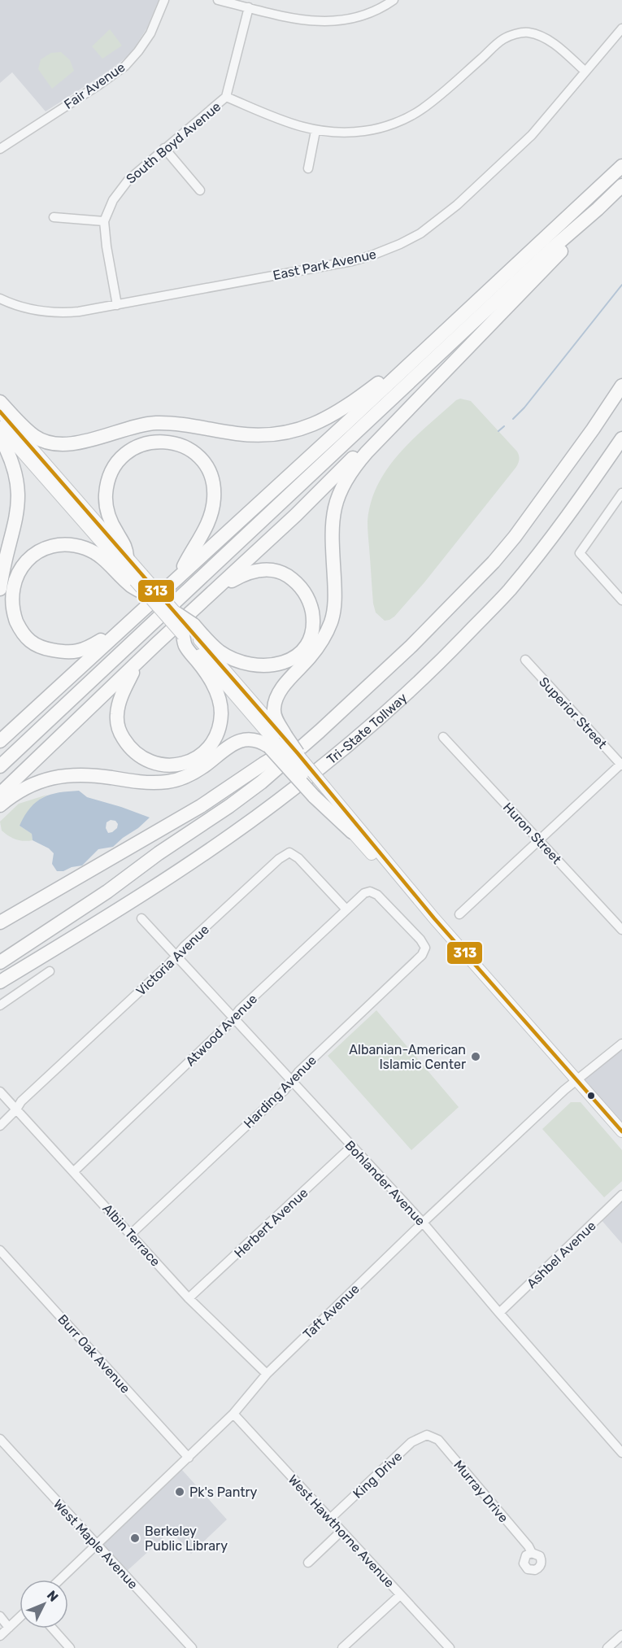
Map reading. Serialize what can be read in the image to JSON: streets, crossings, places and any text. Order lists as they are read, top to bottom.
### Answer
{
  "streets": {
    "highway": ["Tri-State Tollway"],
    "street": [
      "Fair Avenue",
      "South Boyd Avenue",
      "East Park Avenue",
      "Superior Street",
      "Huron Street",
      "Victoria Avenue",
      "Atwood Avenue",
      "Harding Avenue",
      "Bohlander Avenue",
      "Herbert Avenue",
      "Albin Terrace",
      "Ashbel Avenue",
      "Taft Avenue",
      "Burr Oak Avenue",
      "King Drive",
      "Murray Drive",
      "West Hawthorne Avenue",
      "West Maple Avenue"
    ]
  },
  "crossings": [
    ["South Boyd Avenue", "East Park Avenue"],
    ["Victoria Avenue", "Atwood Avenue"],
    ["Victoria Avenue", "Bohlander Avenue"],
    ["Victoria Avenue", "Albin Terrace"],
    ["Atwood Avenue", "Harding Avenue"],
    ["Atwood Avenue", "Bohlander Avenue"],
    ["Atwood Avenue", "Albin Terrace"],
    ["Harding Avenue", "Bohlander Avenue"],
    ["Harding Avenue", "Albin Terrace"],
    ["Bohlander Avenue", "Herbert Avenue"],
    ["Bohlander Avenue", "Ashbel Avenue"],
    ["Bohlander Avenue", "Taft Avenue"],
    ["Herbert Avenue", "Albin Terrace"],
    ["Albin Terrace", "Taft Avenue"],
    ["Taft Avenue", "Burr Oak Avenue"],
    ["Taft Avenue", "West Hawthorne Avenue"],
    ["Taft Avenue", "West Maple Avenue"],
    ["King Drive", "Murray Drive"],
    ["King Drive", "West Hawthorne Avenue"]
  ],
  "places": ["Albanian-American Islamic Center", "Pk's Pantry", "Berkeley Public Library"],
  "lines": ["transit line 313"],
  "north": "top right"
}
